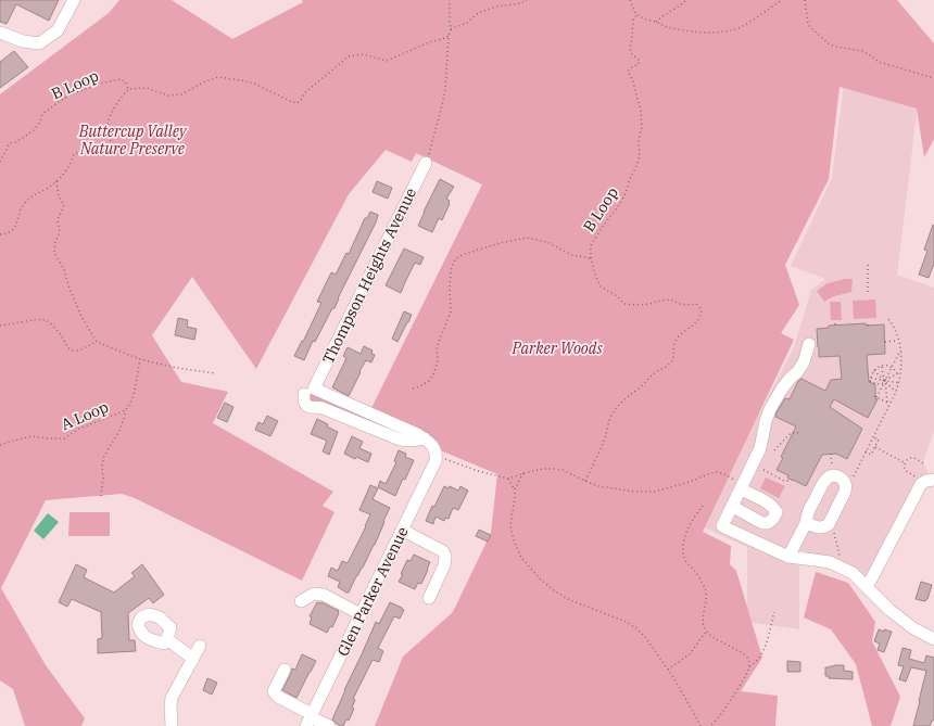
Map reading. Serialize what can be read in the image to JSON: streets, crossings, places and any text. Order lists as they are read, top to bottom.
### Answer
{
  "streets": {
    "street": ["Thompson Heights Avenue", "Glen Parker Avenue"],
    "path": ["B Loop", "A Loop"]
  },
  "parks": ["Buttercup Valley Nature Preserve", "Parker Woods"]
}
